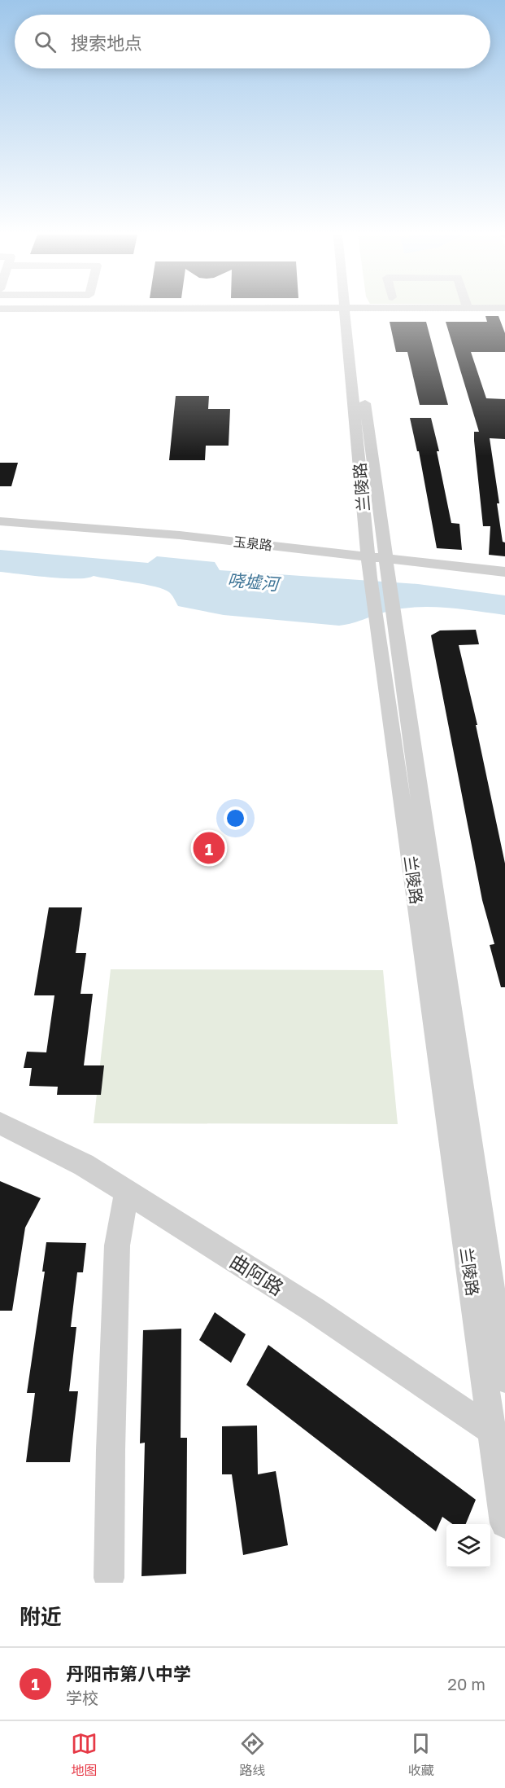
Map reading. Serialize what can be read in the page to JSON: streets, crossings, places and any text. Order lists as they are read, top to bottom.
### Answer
{
  "streets": {
    "street": ["兰陵路", "玉泉路", "曲阿路"]
  },
  "crossings": [
    ["兰陵路", "玉泉路"],
    ["兰陵路", "曲阿路"]
  ],
  "water": ["哓墟河"],
  "page": {
    "search": "搜索地点",
    "pins": "1",
    "heading": "附近",
    "list": [
      {
        "mark": "1",
        "name": "丹阳市第八中学",
        "note": "学校",
        "value": "20 m"
      }
    ],
    "nav": ["地图", "路线", "收藏"]
  }
}
